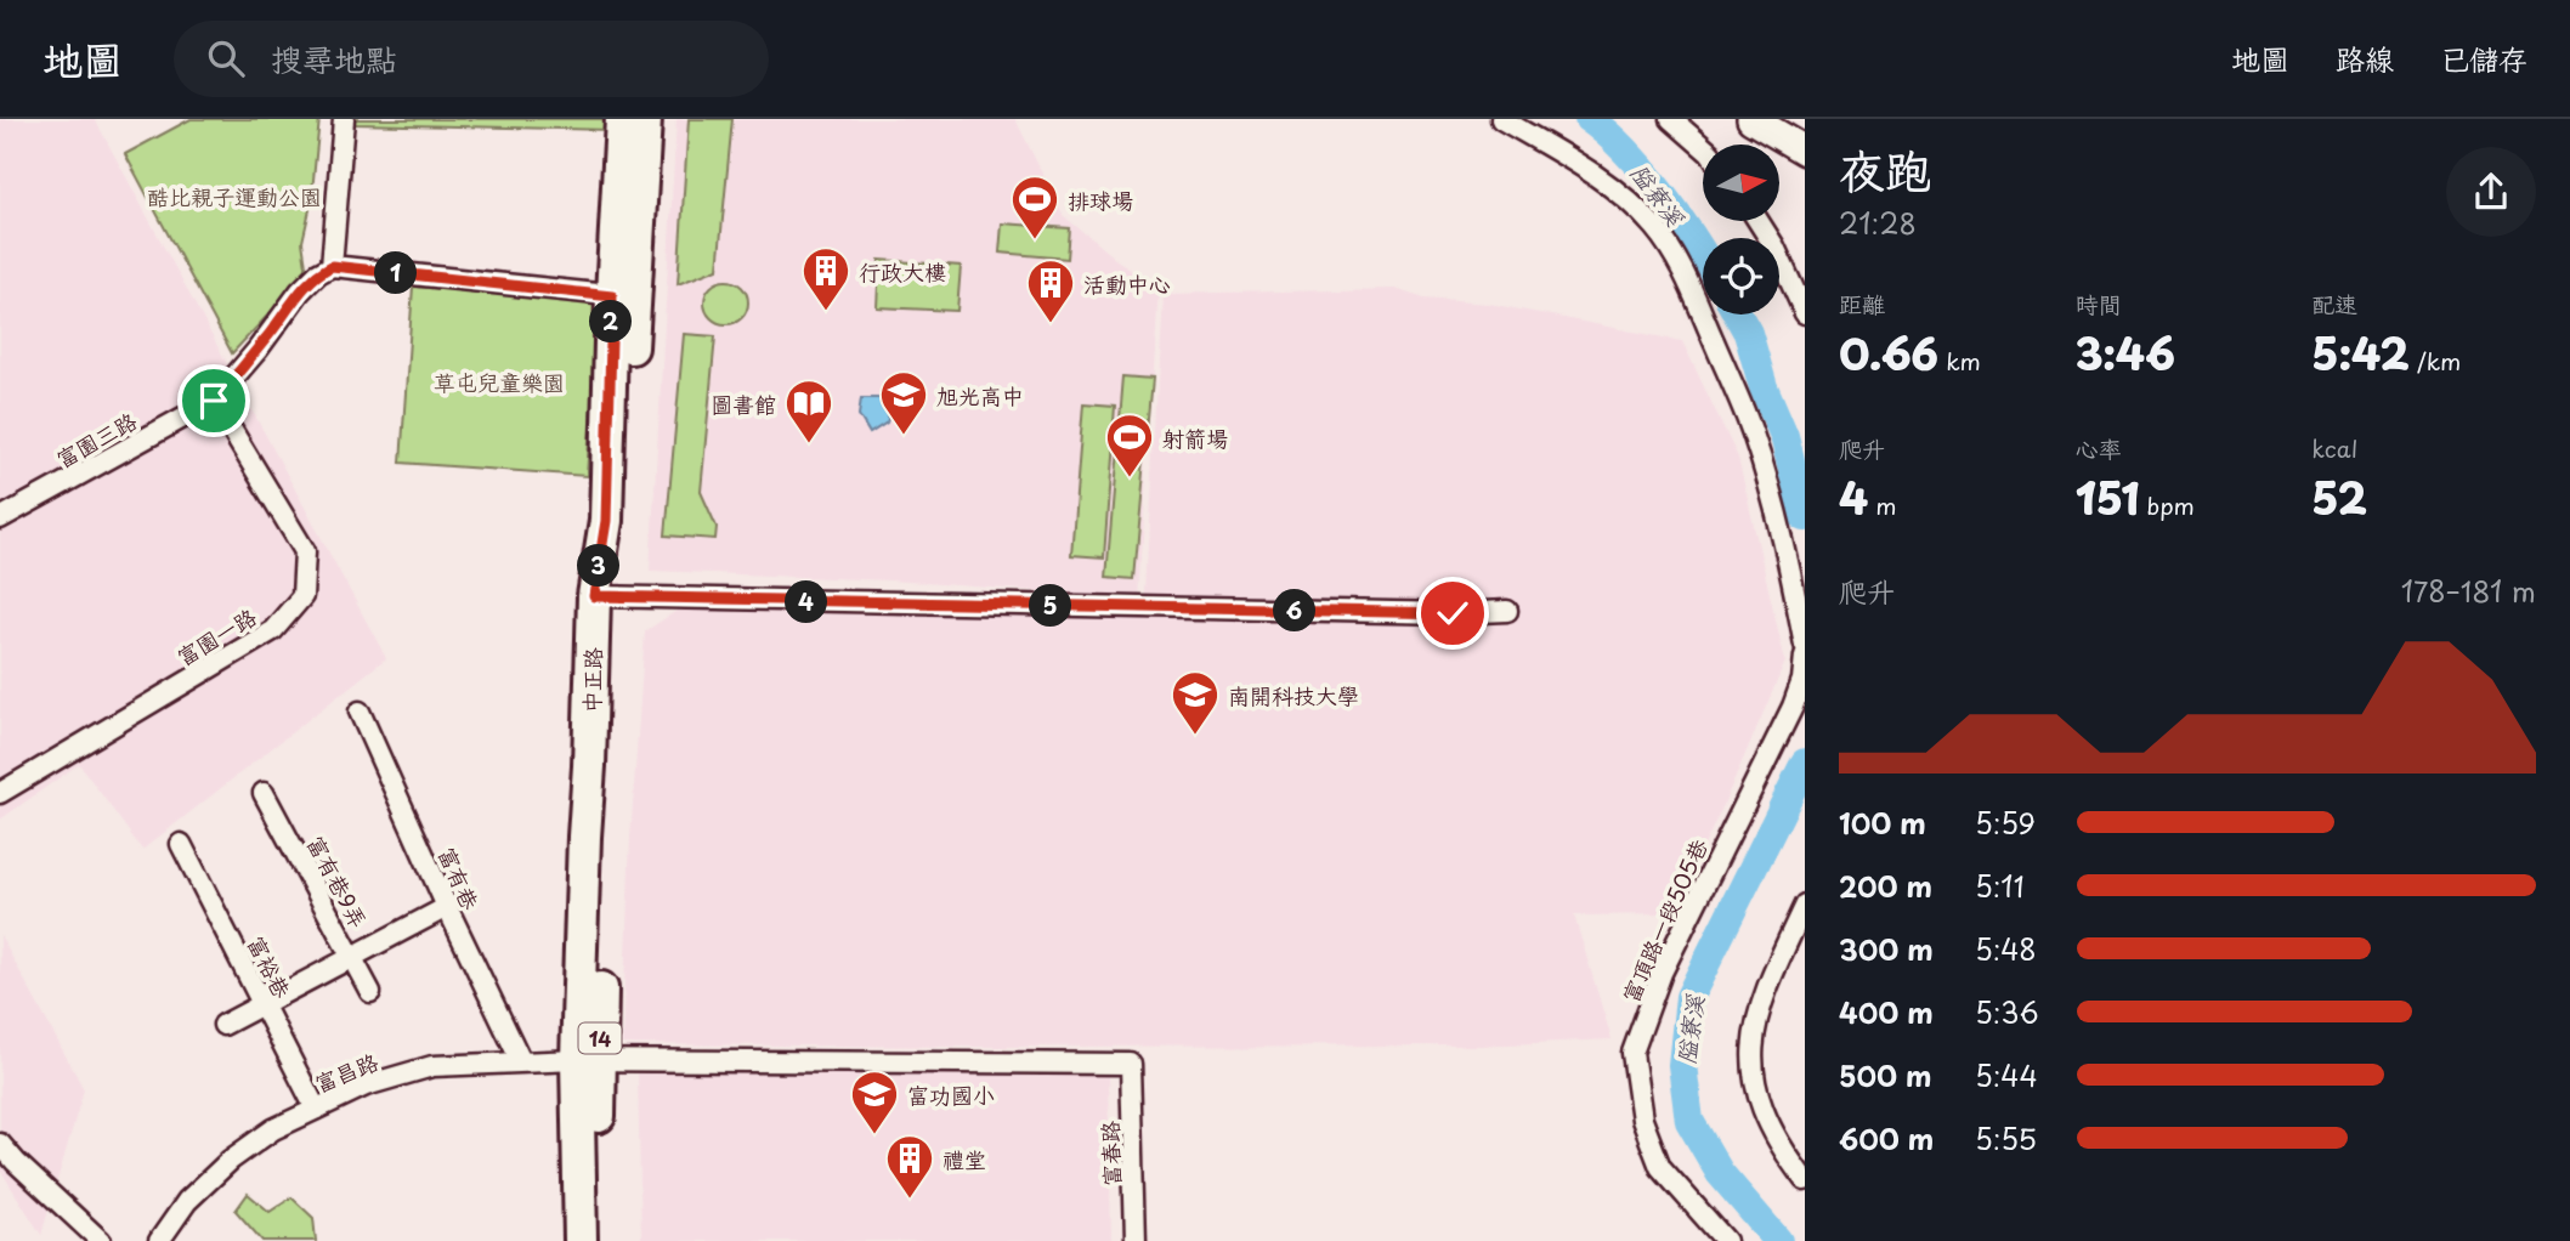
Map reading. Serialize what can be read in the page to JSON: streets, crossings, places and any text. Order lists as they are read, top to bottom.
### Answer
{
  "streets": {
    "main road": ["中正路", "14"],
    "street": [
      "富園三路",
      "富園一路",
      "富有巷",
      "富有巷9弄",
      "富頂路一段505巷",
      "富裕巷",
      "富昌路",
      "富春路"
    ]
  },
  "crossings": [
    ["富園三路", "富園一路"],
    ["中正路", "富昌路"],
    ["富有巷", "富昌路"],
    ["富裕巷", "富昌路"],
    ["富昌路", "富春路"]
  ],
  "water": ["隘寮溪"],
  "parks": ["酷比親子運動公園", "草屯兒童樂園"],
  "places": {
    "sports": ["排球場", "射箭場"],
    "building": ["行政大樓", "活動中心", "禮堂"],
    "school or university": ["旭光高中", "南開科技大學", "富功國小"],
    "library": ["圖書館"]
  },
  "north": "right",
  "page": {
    "header": "地圖",
    "search": "搜尋地點",
    "nav": ["地圖", "路線", "已儲存"],
    "heading": ["夜跑", "21:28"],
    "pins": [
      "1",
      "2",
      "3",
      "4",
      "5",
      "6"
    ],
    "stats": [
      ["距離", "0.66 km"],
      ["時間", "3:46"],
      ["配速", "5:42 /km"],
      ["爬升", "4 m"],
      ["心率", "151 bpm"],
      ["kcal", "52"]
    ],
    "chart": ["爬升", "178–181 m"],
    "list": [
      {
        "name": "100 m",
        "note": "5:59"
      },
      {
        "name": "200 m",
        "note": "5:11"
      },
      {
        "name": "300 m",
        "note": "5:48"
      },
      {
        "name": "400 m",
        "note": "5:36"
      },
      {
        "name": "500 m",
        "note": "5:44"
      },
      {
        "name": "600 m",
        "note": "5:55"
      }
    ]
  }
}
